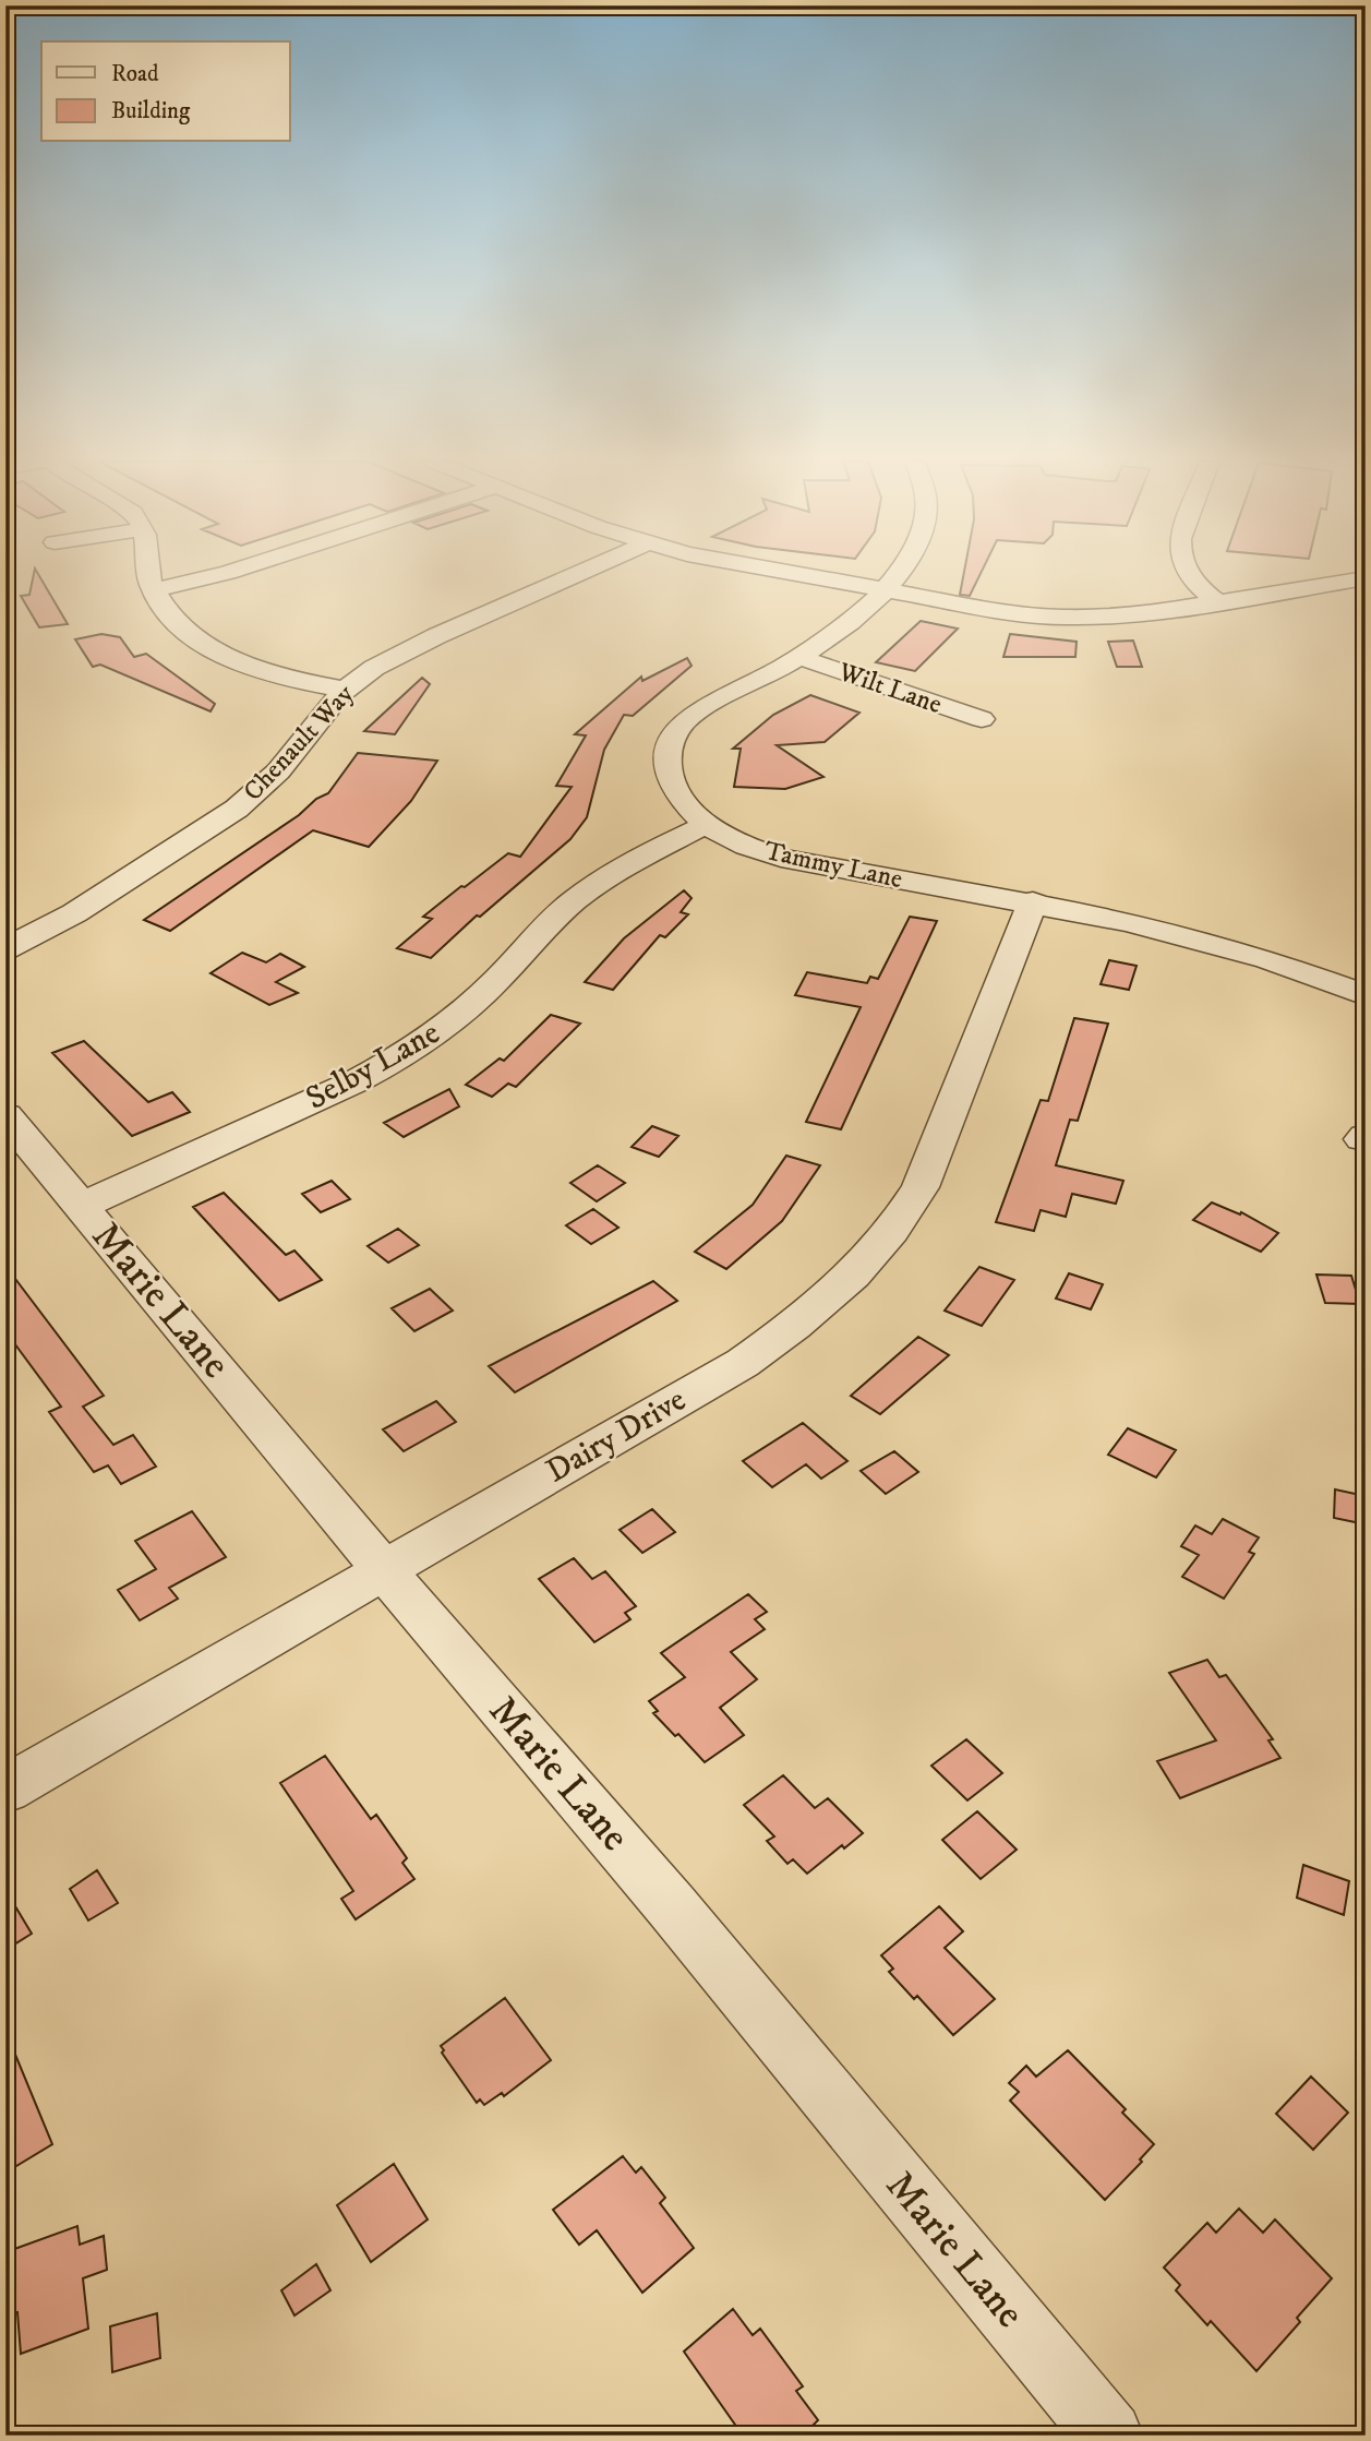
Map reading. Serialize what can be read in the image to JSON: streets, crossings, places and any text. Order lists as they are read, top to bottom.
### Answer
{
  "streets": {
    "street": [
      "Wilt Lane",
      "Chenault Way",
      "Tammy Lane",
      "Selby Lane",
      "Marie Lane",
      "Dairy Drive"
    ]
  },
  "crossings": [
    ["Wilt Lane", "Tammy Lane"],
    ["Tammy Lane", "Selby Lane"],
    ["Tammy Lane", "Dairy Drive"],
    ["Selby Lane", "Marie Lane"],
    ["Marie Lane", "Dairy Drive"]
  ],
  "legend": ["Road", "Building"]
}
